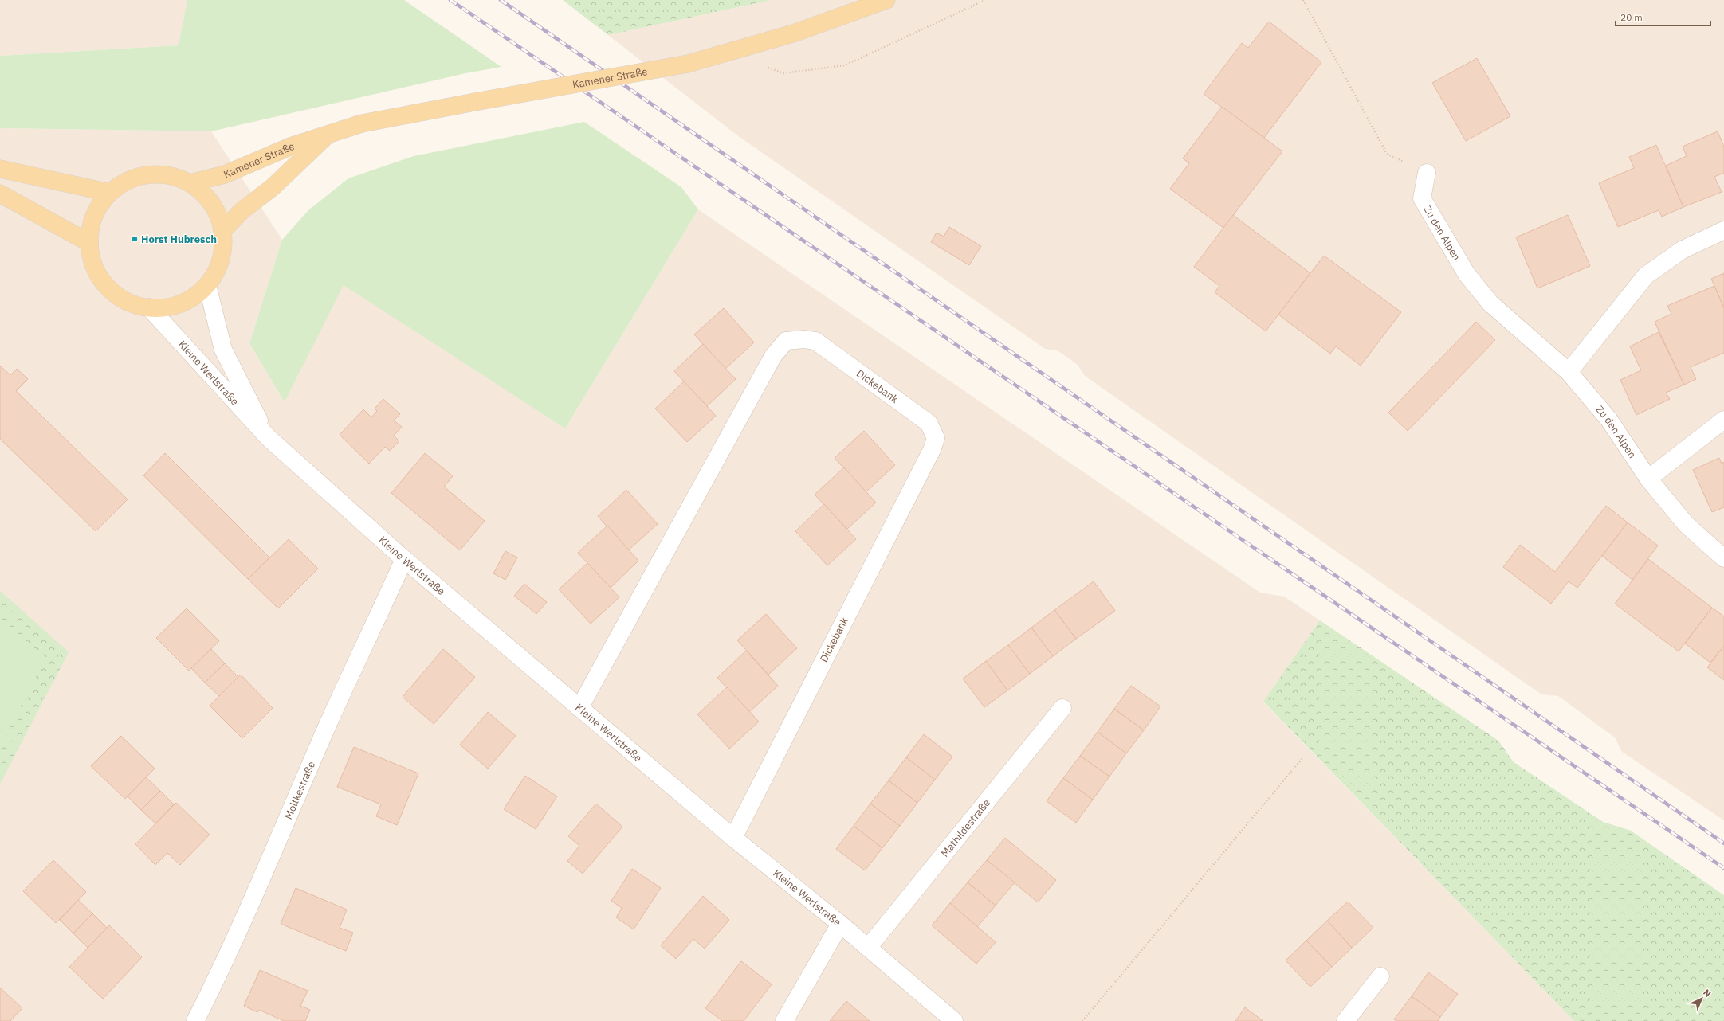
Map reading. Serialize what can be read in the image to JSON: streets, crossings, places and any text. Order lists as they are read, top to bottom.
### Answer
{
  "streets": {
    "main road": ["Kamener Straße"],
    "street": [
      "Zu den Alpen",
      "Kleine Werlstraße",
      "Dickebank",
      "Moltkestraße",
      "Mathildestraße"
    ]
  },
  "crossings": [
    ["Kleine Werlstraße", "Dickebank"],
    ["Kleine Werlstraße", "Moltkestraße"],
    ["Kleine Werlstraße", "Mathildestraße"]
  ],
  "places": ["Horst Hubresch"],
  "scale_bar": "20 m",
  "north": "top right"
}
